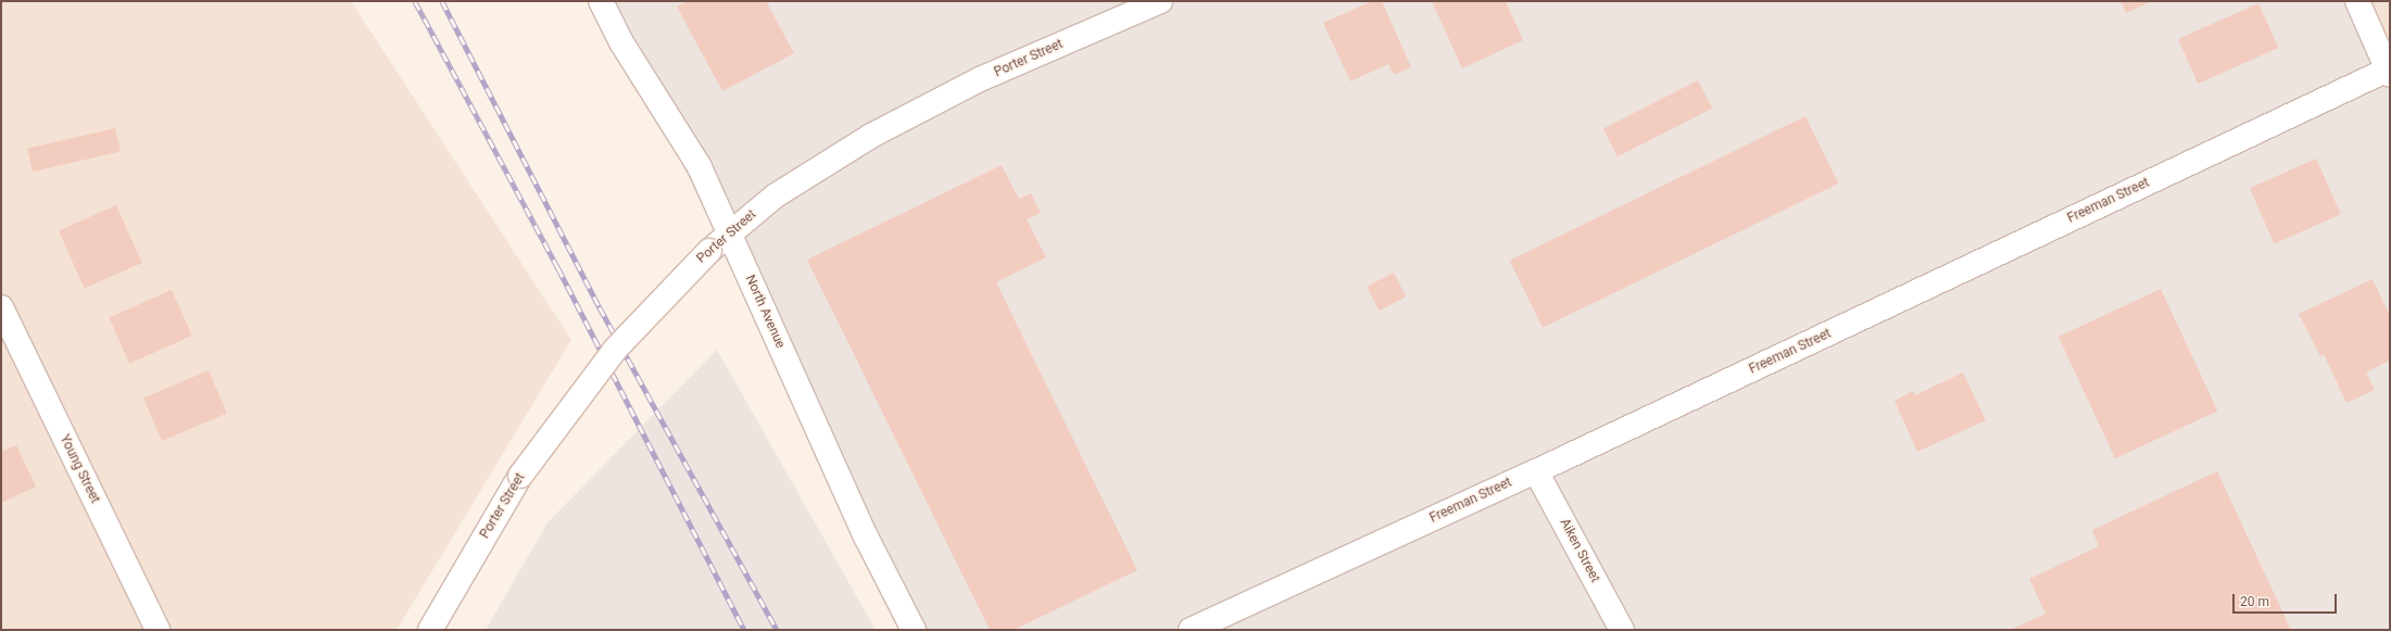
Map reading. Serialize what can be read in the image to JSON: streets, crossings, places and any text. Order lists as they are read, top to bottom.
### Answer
{
  "streets": {
    "street": [
      "Porter Street",
      "Freeman Street",
      "North Avenue",
      "Young Street",
      "Aiken Street"
    ]
  },
  "crossings": [
    ["Porter Street", "North Avenue"],
    ["Freeman Street", "Aiken Street"]
  ],
  "scale_bar": "20 m"
}
